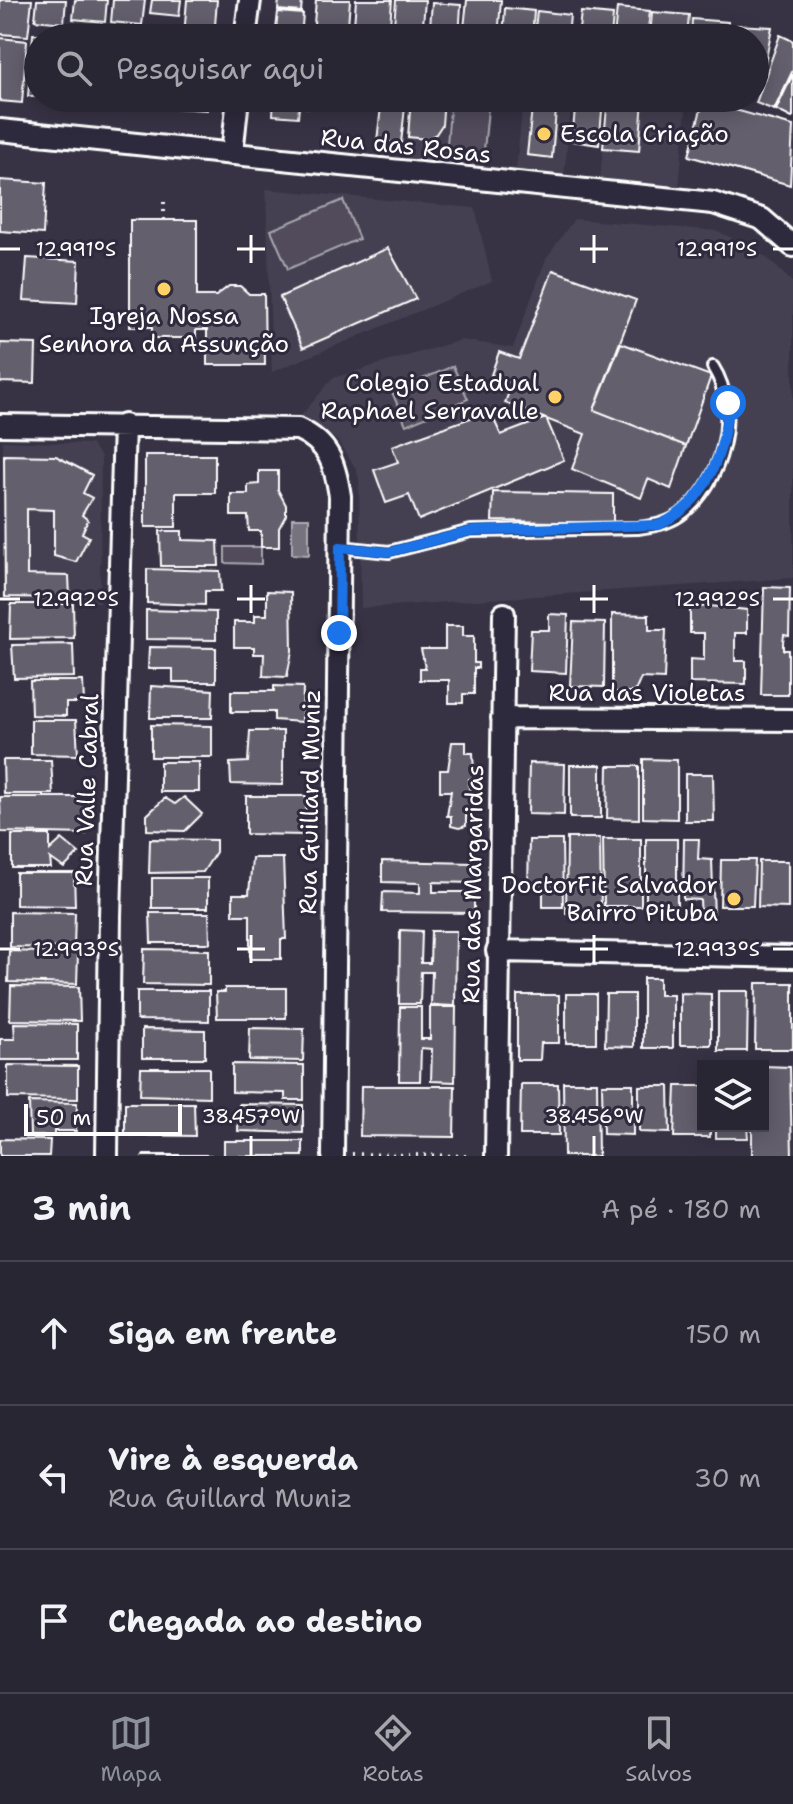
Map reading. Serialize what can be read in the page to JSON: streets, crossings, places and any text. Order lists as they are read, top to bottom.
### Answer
{
  "streets": {
    "street": [
      "Rua das Rosas",
      "Rua das Violetas",
      "Rua Valle Cabral",
      "Rua Guillard Muniz",
      "Rua das Margaridas"
    ]
  },
  "crossings": [
    ["Rua das Violetas", "Rua das Margaridas"],
    ["Rua Valle Cabral", "Rua Guillard Muniz"]
  ],
  "places": [
    "Escola Criação",
    "Igreja Nossa Senhora da Assunção",
    "Colegio Estadual Raphael Serravalle",
    "DoctorFit Salvador Bairro Pituba"
  ],
  "scale_bar": "50 m",
  "page": {
    "search": "Pesquisar aqui",
    "scale": "50 m",
    "heading": ["3 min", "A pé · 180 m"],
    "list": [
      ["Siga em frente", "150 m"],
      ["Vire à esquerda", "Rua Guillard Muniz", "30 m"],
      "Chegada ao destino"
    ],
    "nav": ["Mapa", "Rotas", "Salvos"]
  },
  "coordinates": [
    "12.991°S",
    "12.992°S",
    "12.993°S",
    "38.457°W",
    "38.456°W"
  ]
}
